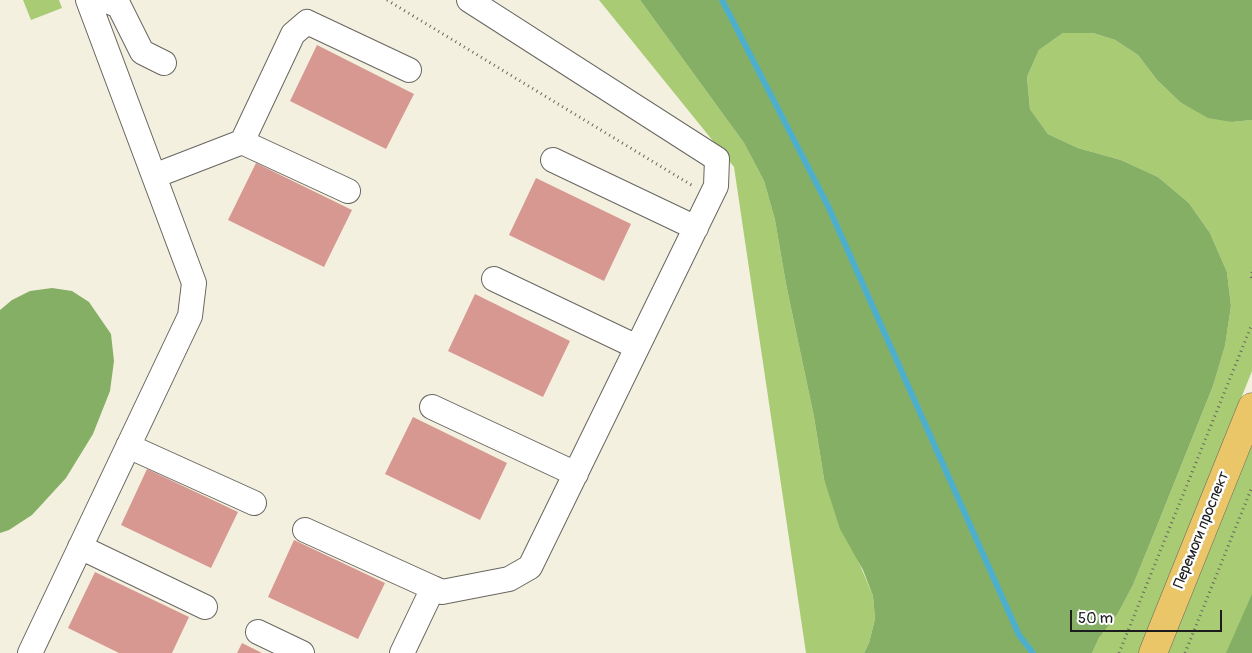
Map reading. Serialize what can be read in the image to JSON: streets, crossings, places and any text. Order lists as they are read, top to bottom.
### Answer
{
  "streets": {
    "main road": ["Перемоги проспект"]
  },
  "scale_bar": "50 m"
}
